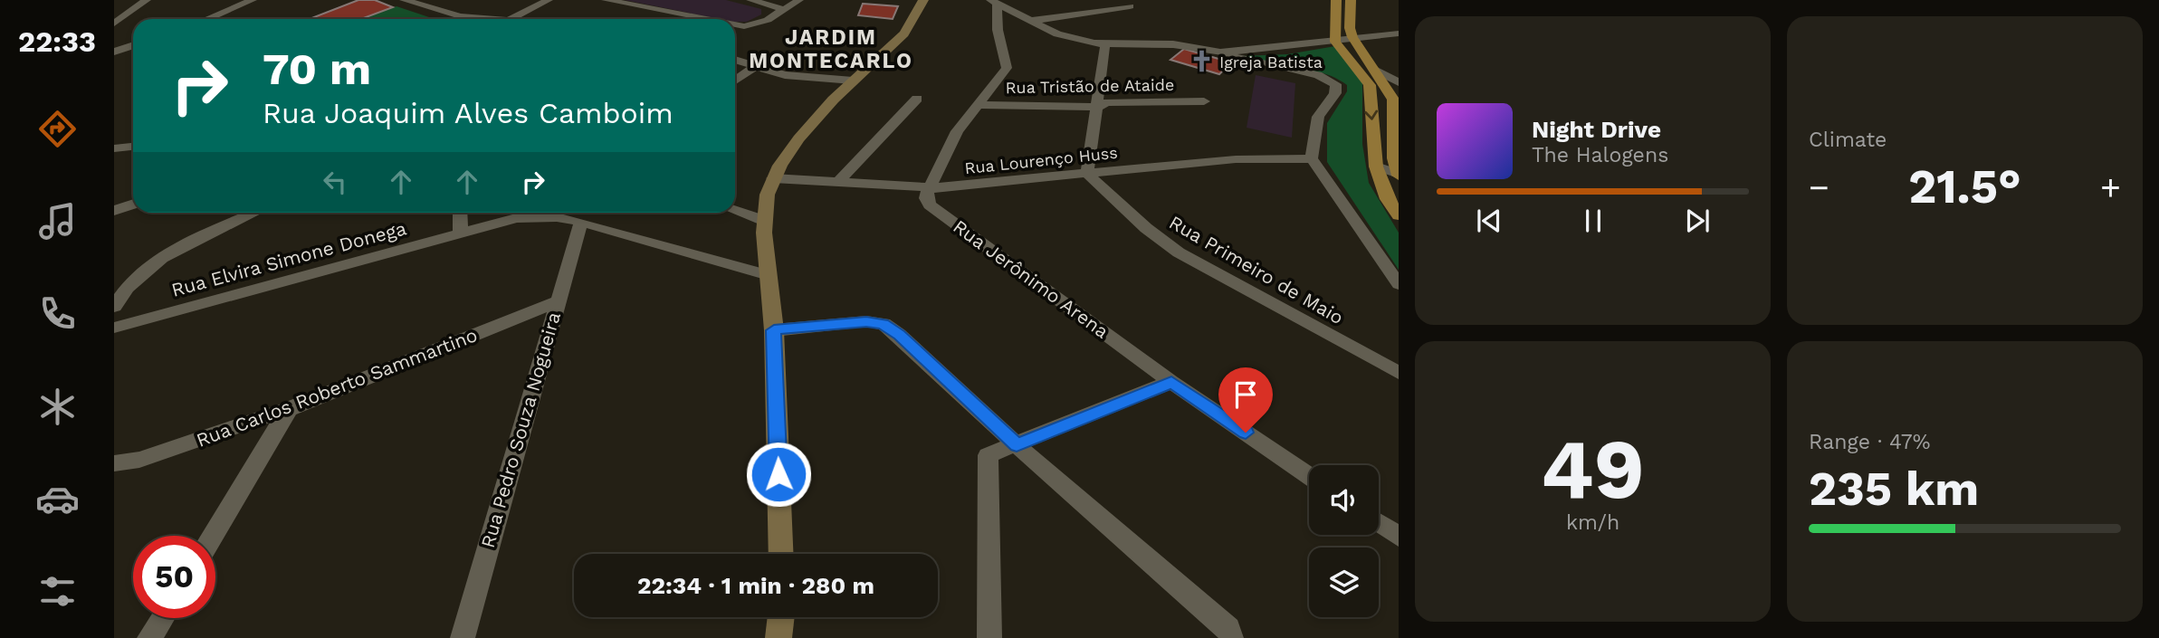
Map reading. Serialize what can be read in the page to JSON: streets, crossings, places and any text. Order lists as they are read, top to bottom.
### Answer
{
  "streets": {
    "street": [
      "Rua Tristão de Ataide",
      "Rua Lourenço Huss",
      "Rua Elvira Simone Donega",
      "Rua Primeiro de Maio",
      "Rua Jerônimo Arena",
      "Rua Carlos Roberto Sammartino",
      "Rua Pedro Souza Nogueira"
    ]
  },
  "crossings": [
    ["Rua Lourenço Huss", "Rua Primeiro de Maio"],
    ["Rua Lourenço Huss", "Rua Jerônimo Arena"],
    ["Rua Elvira Simone Donega", "Rua Pedro Souza Nogueira"],
    ["Rua Carlos Roberto Sammartino", "Rua Pedro Souza Nogueira"]
  ],
  "districts": ["JARDIM MONTECARLO"],
  "places": {
    "church": ["Igreja Batista"]
  },
  "page": {
    "tabs": "22:33",
    "tile": [
      "Climate",
      ["49", "km/h"],
      ["Range · 47%", "235 km"]
    ],
    "turn": ["70 m", "Rua Joaquim Alves Camboim"],
    "song": ["Night Drive", "The Halogens"],
    "heat": ["−", "21.5°", "+"],
    "limit": "50",
    "trip": "22:34 · 1 min · 280 m"
  }
}
